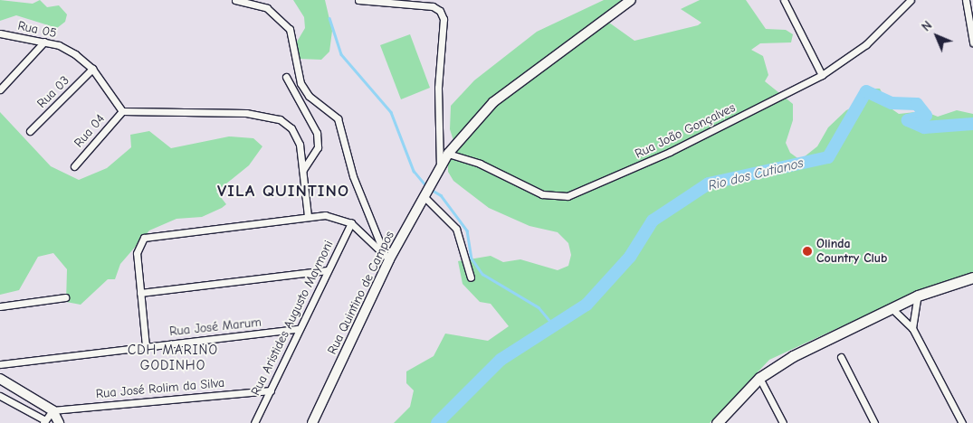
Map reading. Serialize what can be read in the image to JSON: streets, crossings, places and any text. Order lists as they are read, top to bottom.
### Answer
{
  "streets": {
    "main road": ["Rua Quintino de Campos"],
    "street": [
      "Rua 05",
      "Rua 03",
      "Rua 04",
      "Rua João Gonçalves",
      "Rua Aristides Augusto Maymoni",
      "Rua José Marum",
      "Rua José Rolim da Silva"
    ]
  },
  "crossings": [
    ["Rua 05", "Rua 03"],
    ["Rua 05", "Rua 04"],
    ["Rua João Gonçalves", "Rua Quintino de Campos"],
    ["Rua Aristides Augusto Maymoni", "Rua José Marum"],
    ["Rua Aristides Augusto Maymoni", "Rua José Rolim da Silva"]
  ],
  "districts": ["VILA QUINTINO", "CDH MARINO GODINHO"],
  "water": ["Rio dos Cutianos"],
  "places": ["Olinda Country Club"],
  "north": "top left"
}
